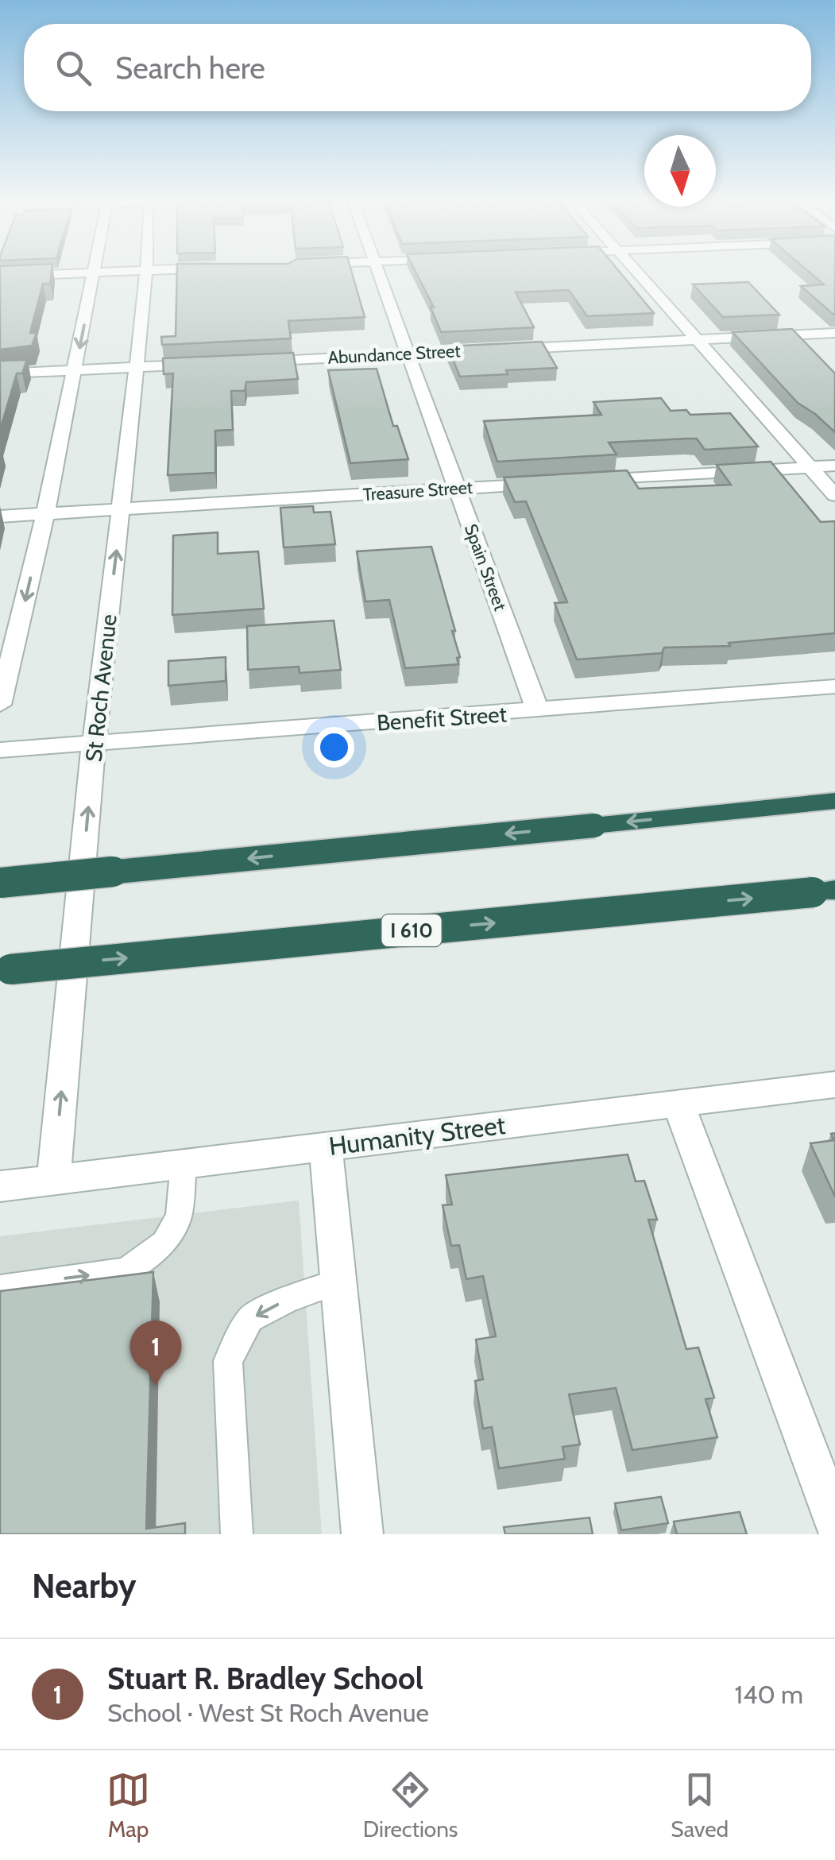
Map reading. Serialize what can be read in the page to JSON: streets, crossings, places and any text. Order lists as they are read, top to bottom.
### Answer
{
  "streets": {
    "highway": ["I 610"],
    "street": [
      "Abundance Street",
      "Treasure Street",
      "Spain Street",
      "St Roch Avenue",
      "Benefit Street",
      "Humanity Street"
    ]
  },
  "crossings": [
    ["Abundance Street", "Spain Street"],
    ["Treasure Street", "Spain Street"],
    ["Treasure Street", "St Roch Avenue"],
    ["Spain Street", "Benefit Street"],
    ["St Roch Avenue", "Benefit Street"],
    ["St Roch Avenue", "Humanity Street"]
  ],
  "north": "bottom",
  "page": {
    "search": "Search here",
    "pins": "1",
    "heading": "Nearby",
    "list": [
      {
        "mark": "1",
        "name": "Stuart R. Bradley School",
        "note": "School · West St Roch Avenue",
        "value": "140 m"
      }
    ],
    "nav": ["Map", "Directions", "Saved"]
  }
}
